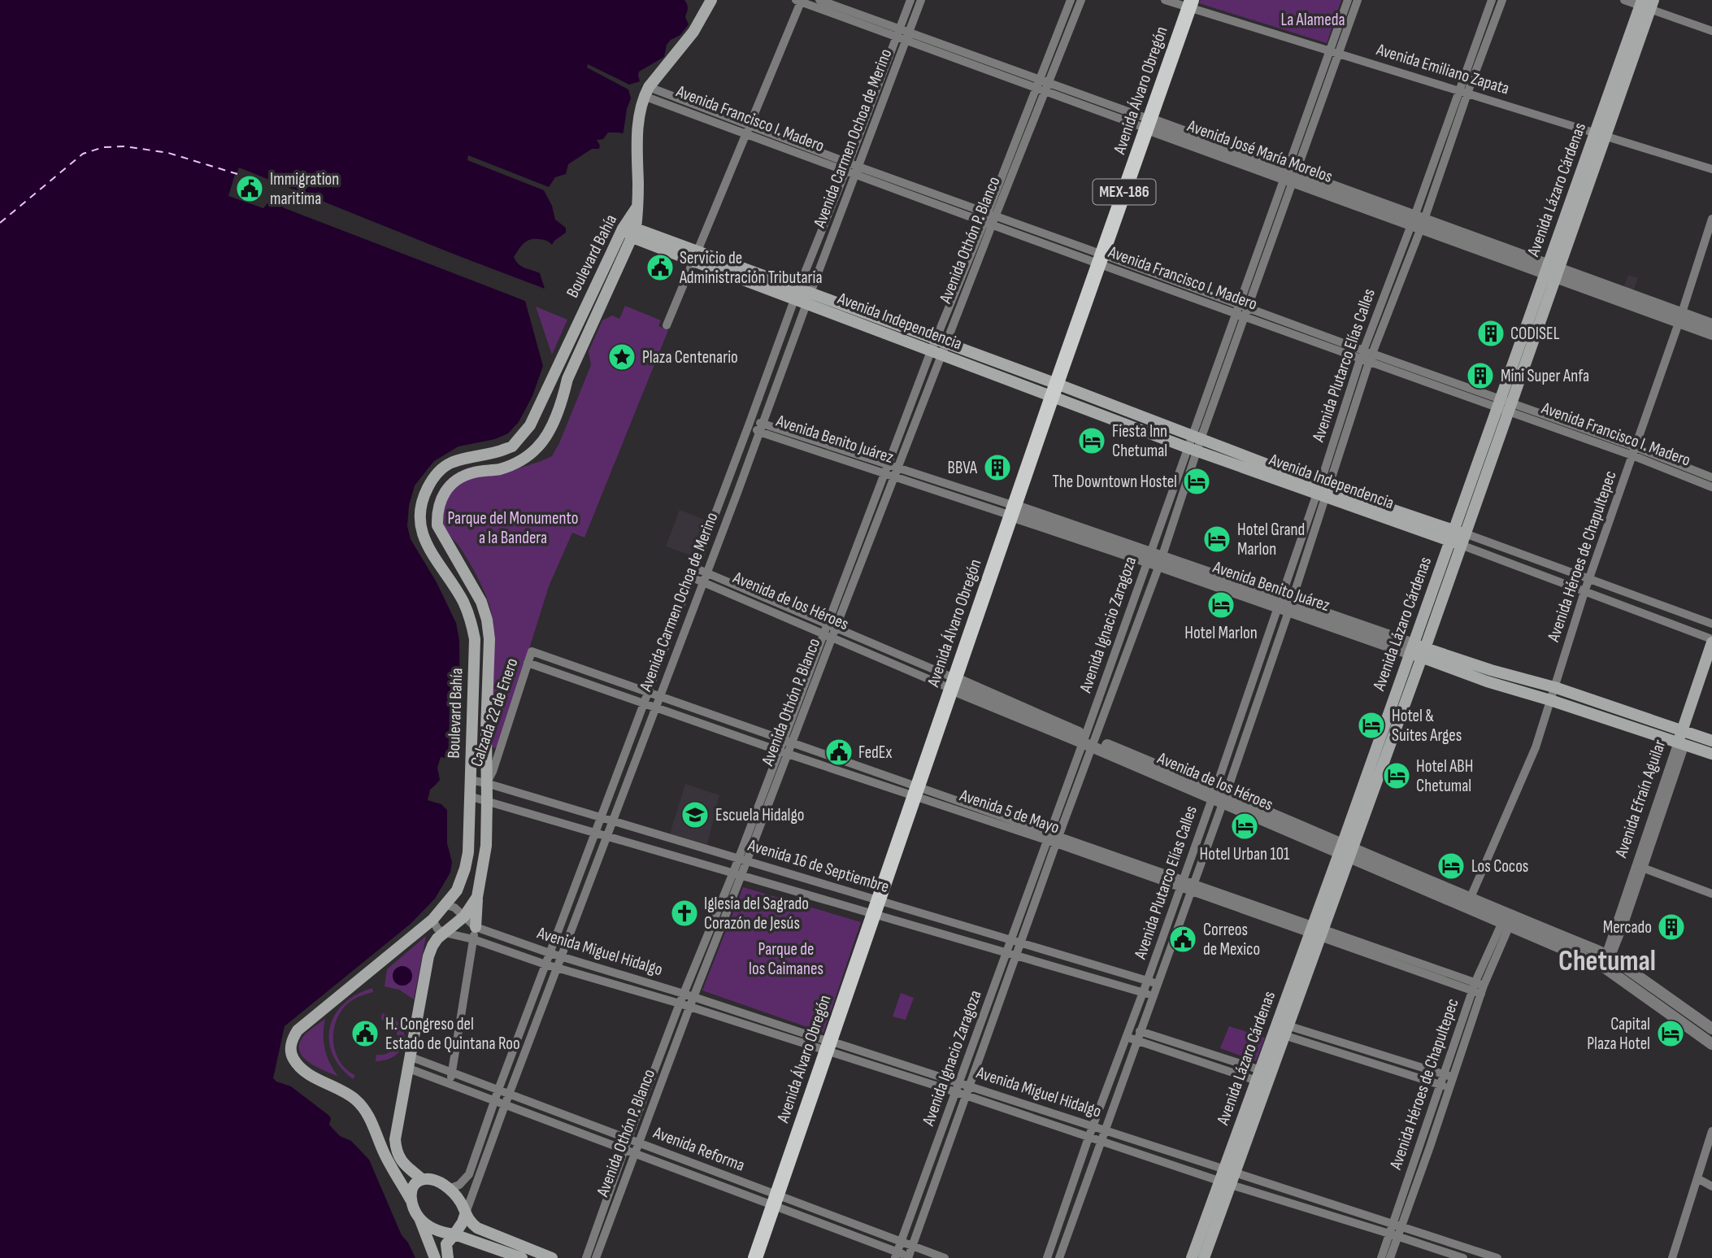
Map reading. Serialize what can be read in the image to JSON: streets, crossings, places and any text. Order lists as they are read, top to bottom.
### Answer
{
  "streets": {
    "main road": [
      "Avenida Álvaro Obregón",
      "Avenida Lázaro Cárdenas",
      "MEX-186",
      "Boulevard Bahía",
      "Avenida Independencia",
      "Avenida Benito Juárez",
      "Avenida Efraín Aguilar"
    ],
    "street": [
      "Avenida Emiliano Zapata",
      "Avenida Francisco I. Madero",
      "Avenida Carmen Ochoa de Merino",
      "Avenida José María Morelos",
      "Avenida Othón P. Blanco",
      "Avenida Plutarco Elías Calles",
      "Avenida Héroes de Chapultepec",
      "Avenida de los Héroes",
      "Avenida Ignacio Zaragoza",
      "Calzada 22 de Enero",
      "Avenida 5 de Mayo",
      "Avenida 16 de Septiembre",
      "Avenida Miguel Hidalgo",
      "Avenida Reforma"
    ]
  },
  "crossings": [
    ["Avenida Emiliano Zapata", "Avenida Álvaro Obregón"],
    ["Avenida Emiliano Zapata", "Avenida Lázaro Cárdenas"],
    ["Avenida Emiliano Zapata", "Avenida Plutarco Elías Calles"],
    ["Avenida Emiliano Zapata", "Avenida Ignacio Zaragoza"],
    ["Avenida Álvaro Obregón", "Avenida Francisco I. Madero"],
    ["Avenida Álvaro Obregón", "Avenida José María Morelos"],
    ["Avenida Álvaro Obregón", "Avenida Independencia"],
    ["Avenida Álvaro Obregón", "Avenida Benito Juárez"],
    ["Avenida Álvaro Obregón", "Avenida de los Héroes"],
    ["Avenida Álvaro Obregón", "Avenida 5 de Mayo"],
    ["Avenida Álvaro Obregón", "Avenida 16 de Septiembre"],
    ["Avenida Álvaro Obregón", "Avenida Miguel Hidalgo"],
    ["Avenida Álvaro Obregón", "Avenida Reforma"],
    ["Avenida Francisco I. Madero", "Avenida Carmen Ochoa de Merino"],
    ["Avenida Francisco I. Madero", "Avenida Lázaro Cárdenas"],
    ["Avenida Francisco I. Madero", "Avenida Othón P. Blanco"],
    ["Avenida Francisco I. Madero", "Boulevard Bahía"],
    ["Avenida Francisco I. Madero", "Avenida Plutarco Elías Calles"],
    ["Avenida Francisco I. Madero", "Avenida Héroes de Chapultepec"],
    ["Avenida Francisco I. Madero", "Avenida Ignacio Zaragoza"],
    ["Avenida Carmen Ochoa de Merino", "Avenida José María Morelos"],
    ["Avenida Carmen Ochoa de Merino", "Boulevard Bahía"],
    ["Avenida Carmen Ochoa de Merino", "Avenida Independencia"],
    ["Avenida Carmen Ochoa de Merino", "Avenida Benito Juárez"],
    ["Avenida Carmen Ochoa de Merino", "Avenida de los Héroes"],
    ["Avenida Carmen Ochoa de Merino", "Avenida 5 de Mayo"],
    ["Avenida Carmen Ochoa de Merino", "Avenida 16 de Septiembre"],
    ["Avenida Carmen Ochoa de Merino", "Avenida Miguel Hidalgo"],
    ["Avenida Carmen Ochoa de Merino", "Avenida Reforma"],
    ["Avenida José María Morelos", "Avenida Lázaro Cárdenas"],
    ["Avenida José María Morelos", "Avenida Othón P. Blanco"],
    ["Avenida José María Morelos", "Avenida Plutarco Elías Calles"],
    ["Avenida José María Morelos", "Avenida Héroes de Chapultepec"],
    ["Avenida José María Morelos", "Avenida Ignacio Zaragoza"],
    ["Avenida Lázaro Cárdenas", "Avenida Independencia"],
    ["Avenida Lázaro Cárdenas", "Avenida Benito Juárez"],
    ["Avenida Lázaro Cárdenas", "Avenida de los Héroes"],
    ["Avenida Lázaro Cárdenas", "Avenida 5 de Mayo"],
    ["Avenida Lázaro Cárdenas", "Avenida Miguel Hidalgo"],
    ["Avenida Othón P. Blanco", "Avenida Independencia"],
    ["Avenida Othón P. Blanco", "Avenida Benito Juárez"],
    ["Avenida Othón P. Blanco", "Avenida de los Héroes"],
    ["Avenida Othón P. Blanco", "Avenida 5 de Mayo"],
    ["Avenida Othón P. Blanco", "Avenida 16 de Septiembre"],
    ["Avenida Othón P. Blanco", "Avenida Miguel Hidalgo"],
    ["Avenida Othón P. Blanco", "Avenida Reforma"],
    ["Boulevard Bahía", "Avenida Independencia"],
    ["Boulevard Bahía", "Calzada 22 de Enero"],
    ["Boulevard Bahía", "Avenida 16 de Septiembre"],
    ["Boulevard Bahía", "Avenida Miguel Hidalgo"],
    ["Boulevard Bahía", "Avenida Reforma"],
    ["Avenida Independencia", "Avenida Plutarco Elías Calles"],
    ["Avenida Independencia", "Avenida Héroes de Chapultepec"],
    ["Avenida Independencia", "Avenida Ignacio Zaragoza"],
    ["Avenida Independencia", "Avenida Efraín Aguilar"],
    ["Avenida Plutarco Elías Calles", "Avenida Benito Juárez"],
    ["Avenida Plutarco Elías Calles", "Avenida de los Héroes"],
    ["Avenida Plutarco Elías Calles", "Avenida 5 de Mayo"],
    ["Avenida Plutarco Elías Calles", "Avenida 16 de Septiembre"],
    ["Avenida Plutarco Elías Calles", "Avenida Miguel Hidalgo"],
    ["Avenida Benito Juárez", "Avenida Héroes de Chapultepec"],
    ["Avenida Benito Juárez", "Avenida Ignacio Zaragoza"],
    ["Avenida Benito Juárez", "Avenida Efraín Aguilar"],
    ["Avenida Héroes de Chapultepec", "Avenida de los Héroes"],
    ["Avenida Héroes de Chapultepec", "Avenida 5 de Mayo"],
    ["Avenida Héroes de Chapultepec", "Avenida Miguel Hidalgo"],
    ["Avenida de los Héroes", "Avenida Ignacio Zaragoza"],
    ["Avenida de los Héroes", "Avenida Efraín Aguilar"],
    ["Avenida Ignacio Zaragoza", "Avenida 5 de Mayo"],
    ["Avenida Ignacio Zaragoza", "Avenida 16 de Septiembre"],
    ["Avenida Ignacio Zaragoza", "Avenida Miguel Hidalgo"],
    ["Avenida Ignacio Zaragoza", "Avenida Reforma"],
    ["Calzada 22 de Enero", "Avenida 5 de Mayo"],
    ["Calzada 22 de Enero", "Avenida 16 de Septiembre"]
  ],
  "districts": ["Chetumal"],
  "parks": ["La Alameda", "Parque del Monumento a la Bandera", "Parque de los Caimanes"],
  "places": {
    "public building": [
      "Immigration maritima",
      "Servicio de Administración Tributaria",
      "FedEx",
      "Correos de Mexico",
      "H. Congreso del Estado de Quintana Roo"
    ],
    "building": [
      "CODISEL",
      "Mini Super Anfa",
      "BBVA",
      "Mercado"
    ],
    "place": ["Plaza Centenario"],
    "hotel": [
      "Fiesta Inn Chetumal",
      "The Downtown Hostel",
      "Hotel Grand Marlon",
      "Hotel Marlon",
      "Hotel & Suites Arges",
      "Hotel ABH Chetumal",
      "Hotel Urban 101",
      "Los Cocos",
      "Capital Plaza Hotel"
    ],
    "school or university": ["Escuela Hidalgo"],
    "church": ["Iglesia del Sagrado Corazón de Jesús"]
  }
}
